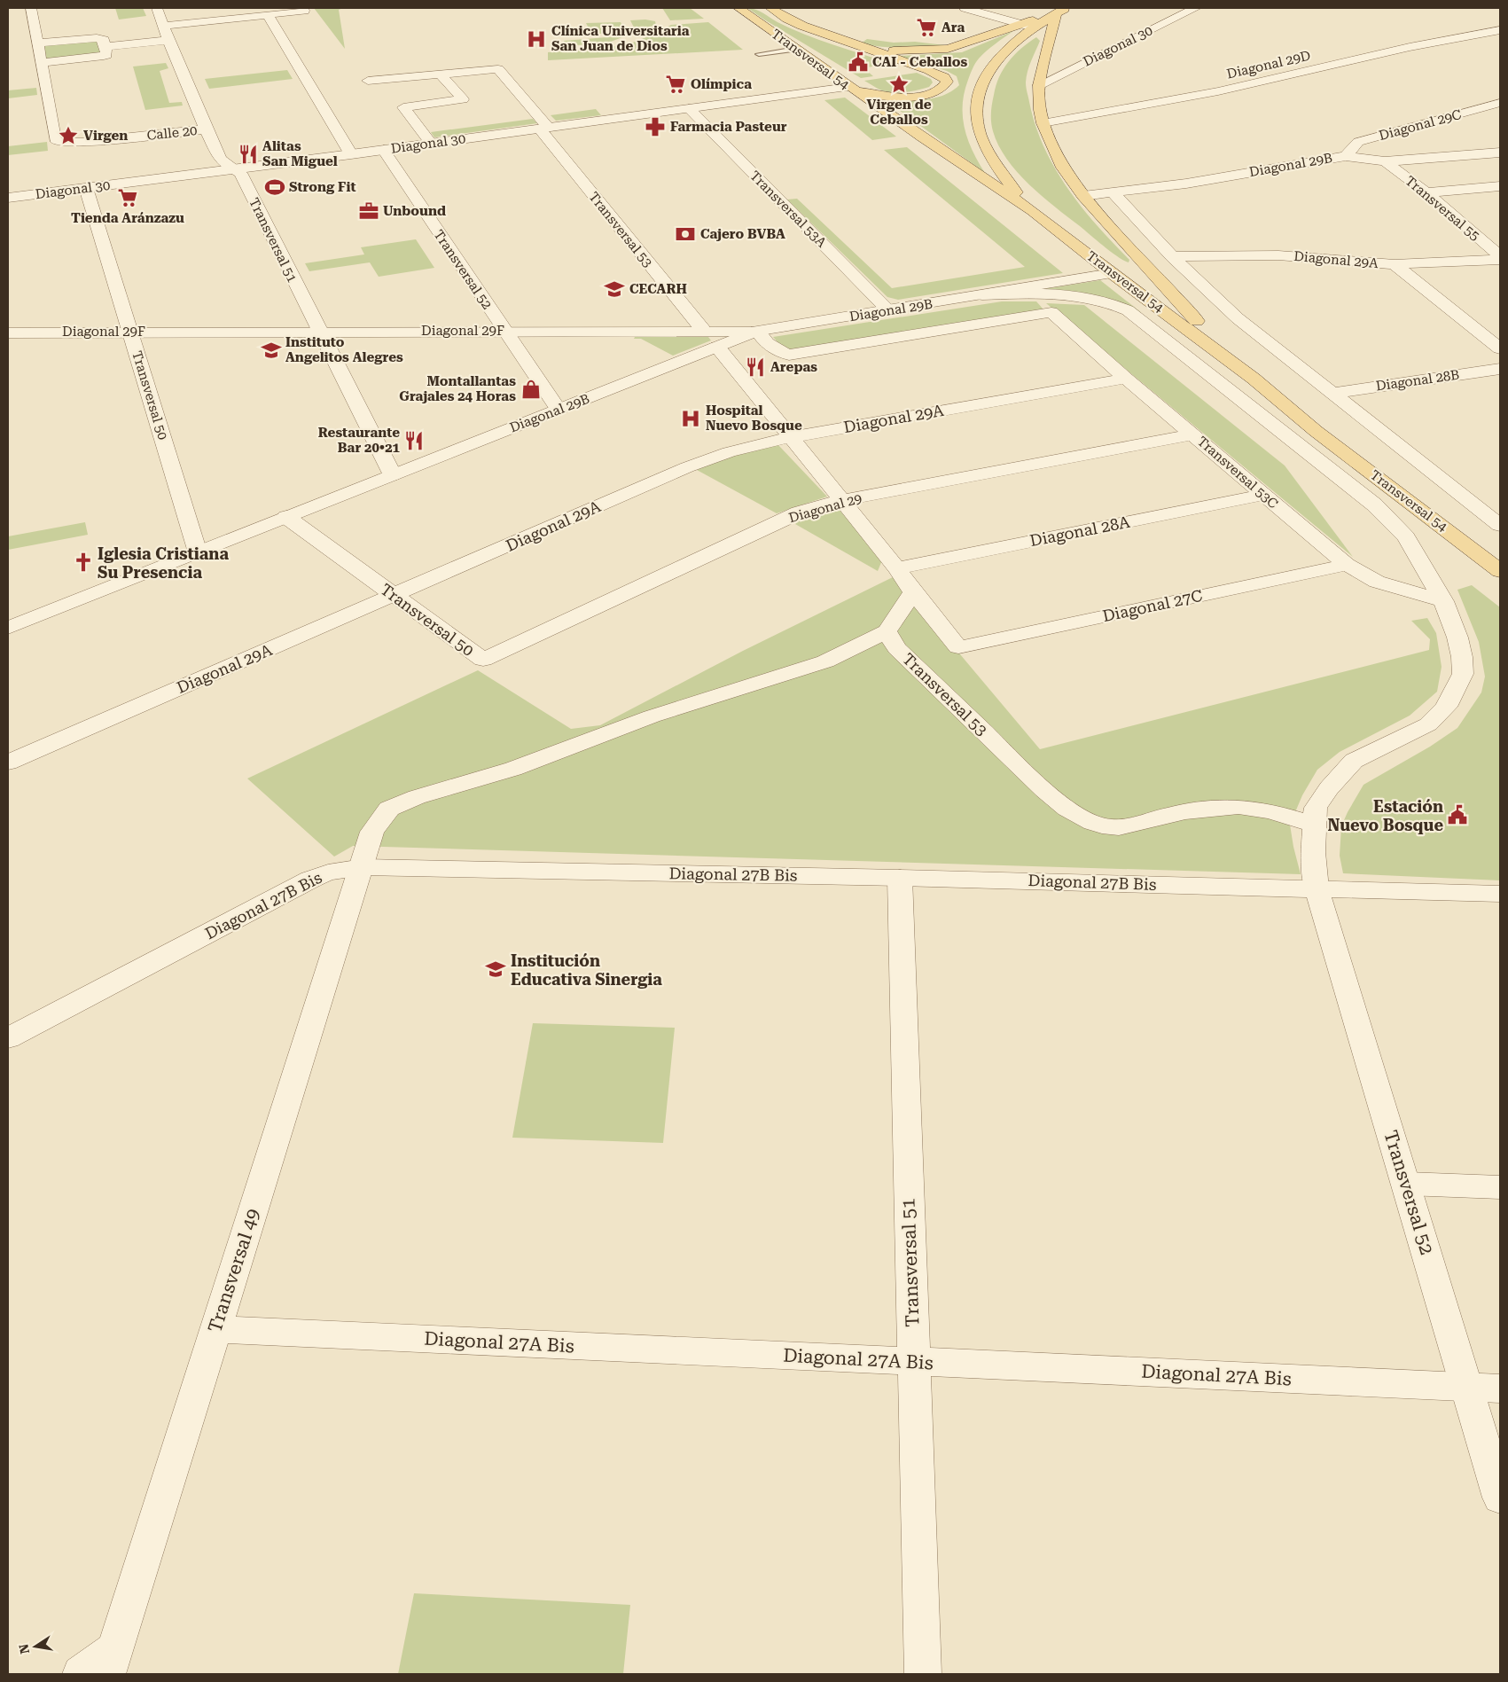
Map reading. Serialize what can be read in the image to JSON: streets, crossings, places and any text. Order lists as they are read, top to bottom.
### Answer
{
  "streets": {
    "main road": ["Transversal 54"],
    "street": [
      "Diagonal 30",
      "Diagonal 29D",
      "Diagonal 29C",
      "Calle 20",
      "Diagonal 29B",
      "Transversal 55",
      "Transversal 53A",
      "Transversal 53",
      "Transversal 51",
      "Diagonal 29A",
      "Transversal 52",
      "Diagonal 29F",
      "Diagonal 28B",
      "Transversal 50",
      "Transversal 53C",
      "Diagonal 29",
      "Diagonal 28A",
      "Diagonal 27C",
      "Diagonal 27B Bis",
      "Transversal 49",
      "Diagonal 27A Bis"
    ]
  },
  "crossings": [
    ["Diagonal 30", "Transversal 54"],
    ["Diagonal 30", "Transversal 53A"],
    ["Diagonal 30", "Transversal 53"],
    ["Diagonal 30", "Transversal 51"],
    ["Diagonal 30", "Transversal 52"],
    ["Diagonal 30", "Transversal 50"],
    ["Transversal 54", "Diagonal 29B"],
    ["Diagonal 29C", "Diagonal 29B"],
    ["Calle 20", "Transversal 51"],
    ["Diagonal 29B", "Transversal 55"],
    ["Diagonal 29B", "Transversal 53A"],
    ["Diagonal 29B", "Transversal 51"],
    ["Diagonal 29B", "Transversal 52"],
    ["Diagonal 29B", "Diagonal 29F"],
    ["Diagonal 29B", "Transversal 50"],
    ["Diagonal 29B", "Transversal 53C"],
    ["Transversal 53", "Transversal 52"],
    ["Transversal 53", "Diagonal 29F"],
    ["Transversal 53", "Transversal 49"],
    ["Transversal 51", "Diagonal 29F"],
    ["Transversal 51", "Diagonal 27B Bis"],
    ["Transversal 51", "Diagonal 27A Bis"],
    ["Diagonal 29A", "Transversal 50"],
    ["Diagonal 29A", "Transversal 53C"],
    ["Transversal 52", "Diagonal 29F"],
    ["Transversal 52", "Transversal 53C"],
    ["Transversal 52", "Diagonal 27B Bis"],
    ["Transversal 52", "Diagonal 27A Bis"],
    ["Diagonal 29F", "Transversal 50"],
    ["Diagonal 29F", "Transversal 53C"],
    ["Transversal 50", "Diagonal 29"],
    ["Transversal 53C", "Diagonal 29"],
    ["Transversal 53C", "Diagonal 28A"],
    ["Transversal 53C", "Diagonal 27C"],
    ["Diagonal 27B Bis", "Transversal 49"],
    ["Transversal 49", "Diagonal 27A Bis"]
  ],
  "places": {
    "supermarket": ["Ara", "Olímpica", "Tienda Aránzazu"],
    "hospital": ["Clínica Universitaria San Juan de Dios", "Hospital Nuevo Bosque"],
    "public building": ["CAI - Ceballos", "Estación Nuevo Bosque"],
    "place": ["Virgen de Ceballos", "Virgen"],
    "pharmacy": ["Farmacia Pasteur"],
    "restaurant": ["Alitas San Miguel", "Arepas", "Restaurante Bar 20•21"],
    "sports": ["Strong Fit"],
    "office": ["Unbound"],
    "bank": ["Cajero BVBA"],
    "school or university": ["CECARH", "Instituto Angelitos Alegres", "Institución Educativa Sinergia"],
    "shop": ["Montallantas Grajales 24 Horas"],
    "church": ["Iglesia Cristiana Su Presencia"]
  },
  "north": "left"
}
